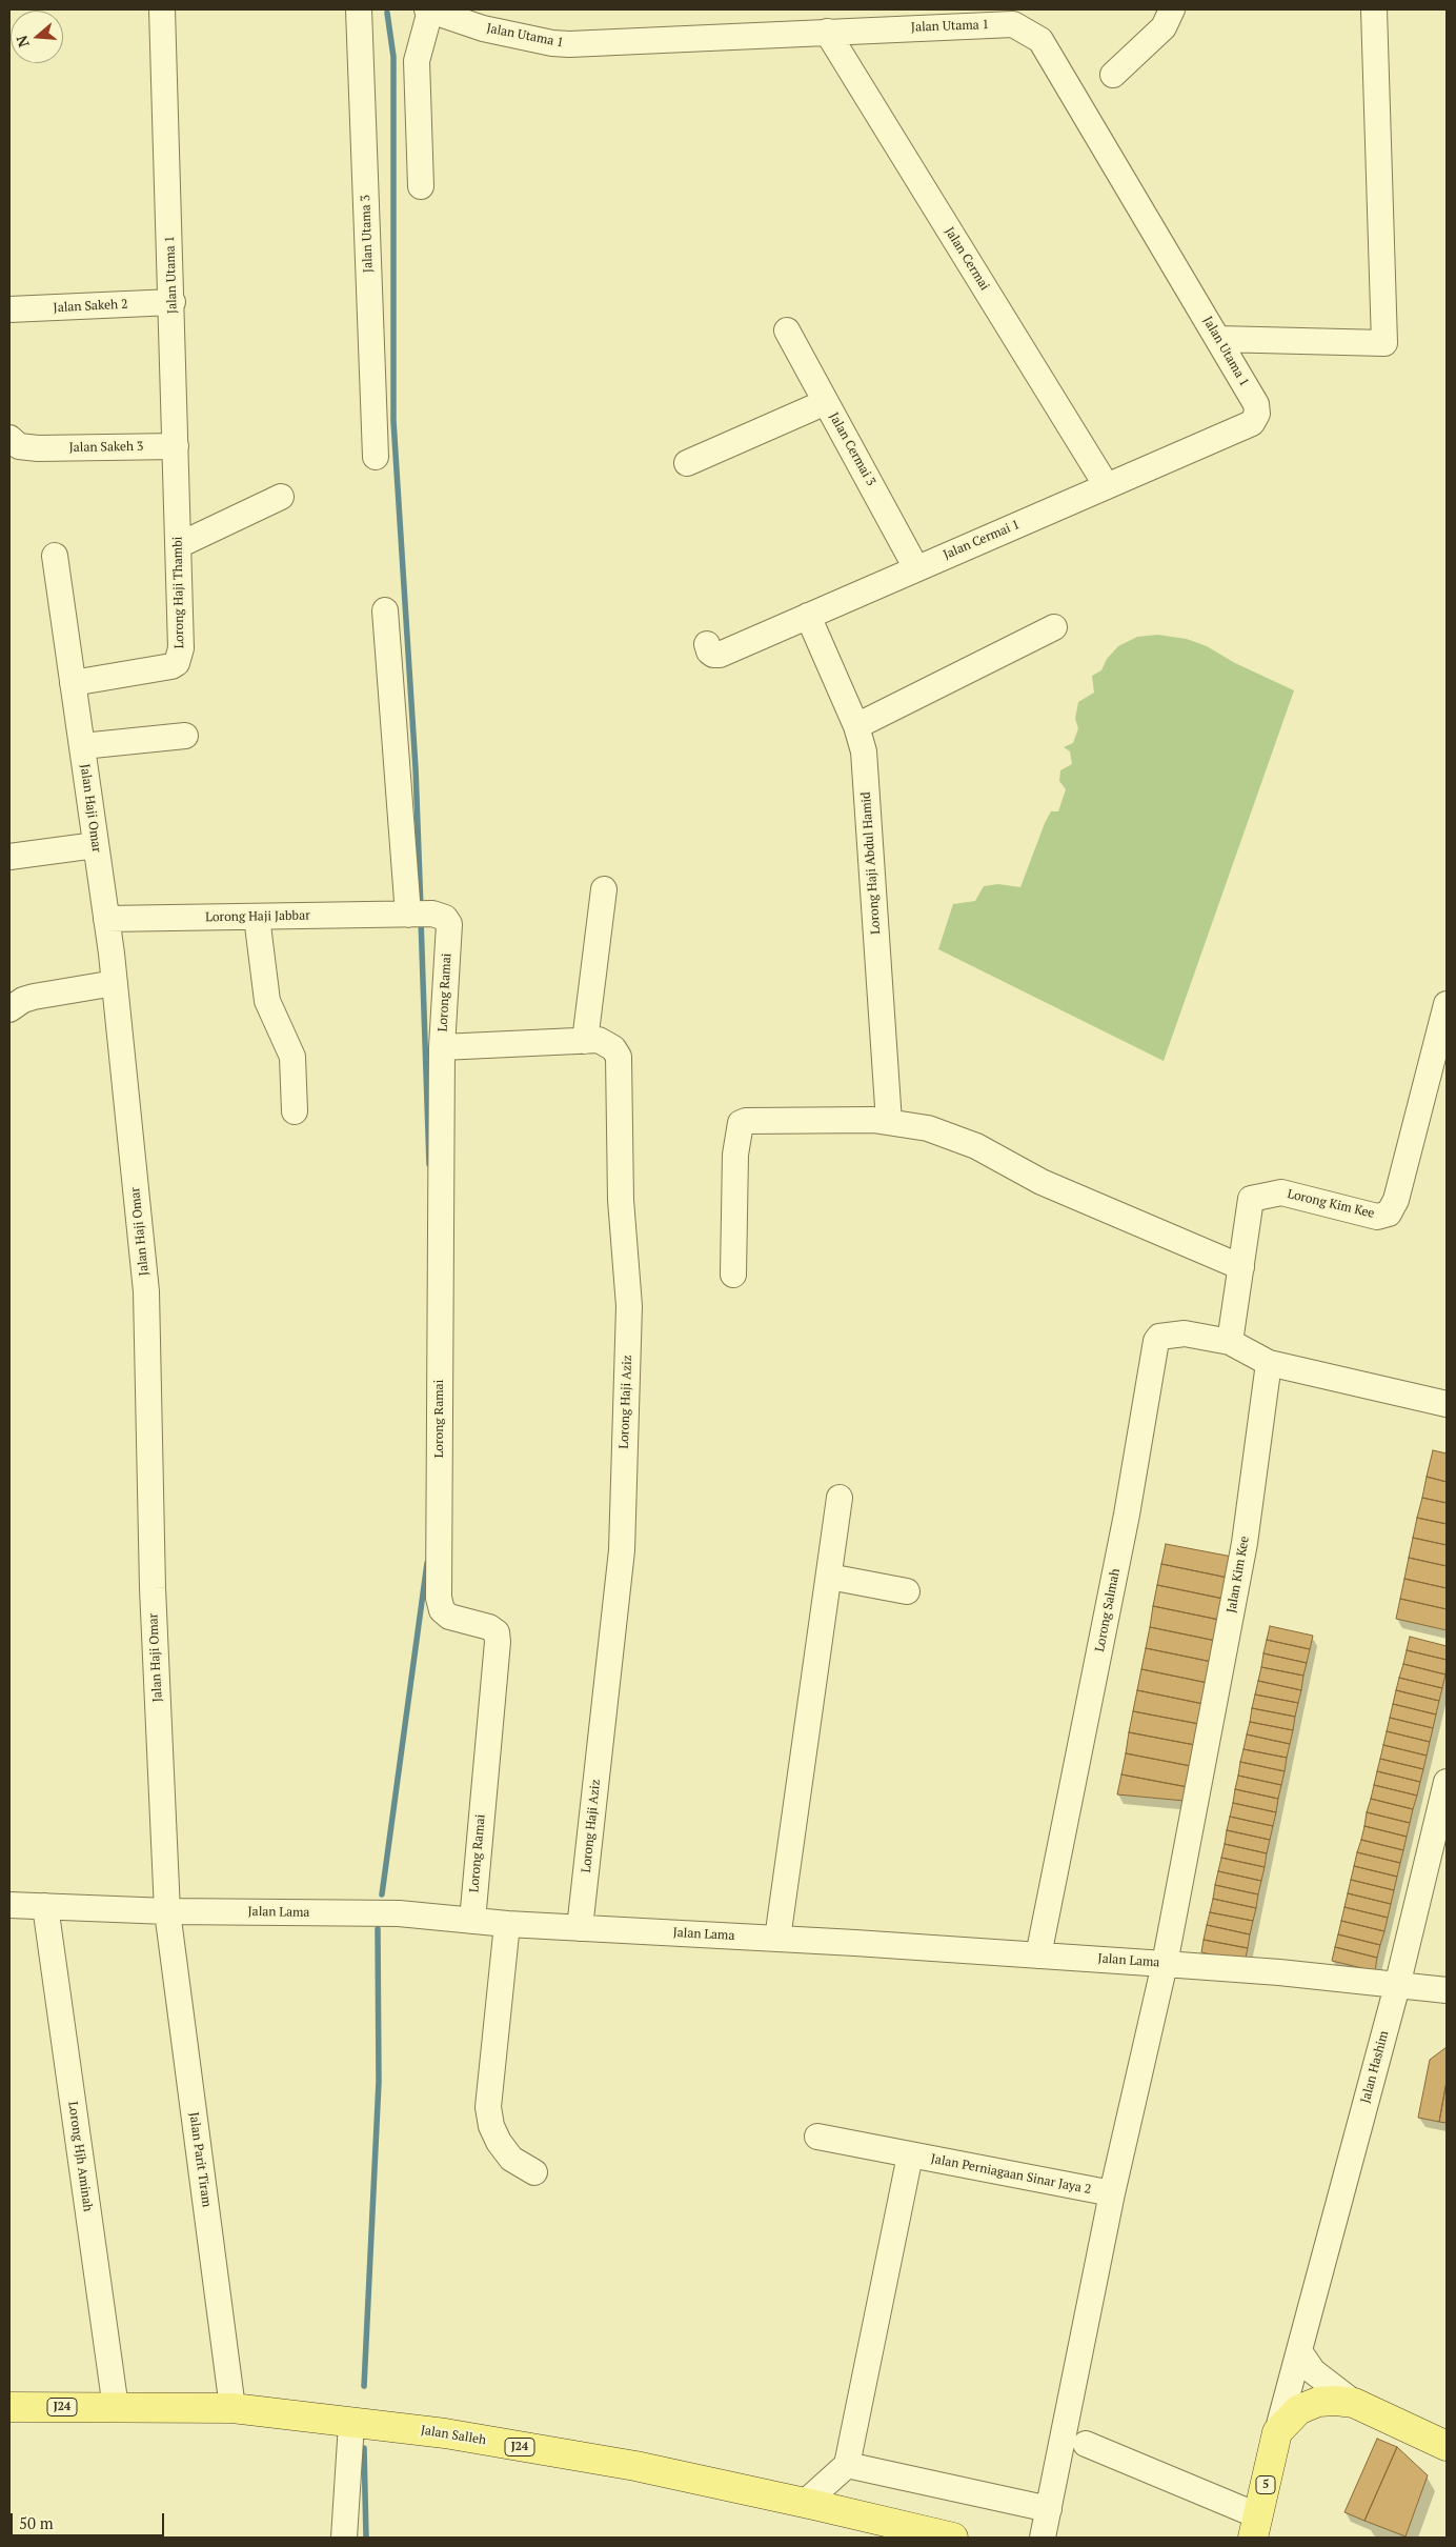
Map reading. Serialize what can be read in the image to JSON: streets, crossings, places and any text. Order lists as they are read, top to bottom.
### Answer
{
  "streets": {
    "main road": ["J24", "Jalan Salleh", "5"],
    "street": [
      "Jalan Utama 1",
      "Jalan Utama 3",
      "Jalan Cermai",
      "Jalan Sakeh 2",
      "Jalan Sakeh 3",
      "Jalan Cermai 3",
      "Jalan Cermai 1",
      "Lorong Haji Thambi",
      "Jalan Haji Omar",
      "Lorong Haji Abdul Hamid",
      "Lorong Haji Jabbar",
      "Lorong Ramai",
      "Lorong Kim Kee",
      "Lorong Haji Aziz",
      "Jalan Kim Kee",
      "Lorong Salmah",
      "Jalan Lama",
      "Jalan Hashim",
      "Lorong Hjh Aminah",
      "Jalan Parit Tiram",
      "Jalan Perniagaan Sinar Jaya 2"
    ]
  },
  "crossings": [
    ["Jalan Utama 1", "Jalan Cermai"],
    ["Jalan Utama 1", "Jalan Sakeh 2"],
    ["Jalan Utama 1", "Jalan Sakeh 3"],
    ["Jalan Utama 1", "Jalan Cermai 1"],
    ["Jalan Utama 1", "Lorong Haji Thambi"],
    ["Jalan Cermai", "Jalan Cermai 1"],
    ["Jalan Sakeh 3", "Lorong Haji Thambi"],
    ["Jalan Cermai 3", "Jalan Cermai 1"],
    ["Jalan Cermai 1", "Lorong Haji Abdul Hamid"],
    ["Lorong Haji Thambi", "Jalan Haji Omar"],
    ["Jalan Haji Omar", "Lorong Haji Jabbar"],
    ["Jalan Haji Omar", "Jalan Lama"],
    ["Jalan Haji Omar", "Jalan Parit Tiram"],
    ["Lorong Haji Jabbar", "Lorong Ramai"],
    ["Lorong Ramai", "Lorong Haji Aziz"],
    ["Lorong Ramai", "Jalan Lama"],
    ["Lorong Haji Aziz", "Jalan Lama"],
    ["Jalan Kim Kee", "Lorong Salmah"],
    ["Jalan Kim Kee", "Jalan Lama"],
    ["Jalan Kim Kee", "Jalan Perniagaan Sinar Jaya 2"],
    ["Lorong Salmah", "Jalan Lama"],
    ["Jalan Lama", "Jalan Hashim"],
    ["Jalan Lama", "Lorong Hjh Aminah"],
    ["Jalan Lama", "Jalan Parit Tiram"],
    ["Jalan Hashim", "5"],
    ["Lorong Hjh Aminah", "Jalan Salleh"],
    ["Jalan Parit Tiram", "Jalan Salleh"]
  ],
  "scale_bar": "50 m",
  "north": "left"
}
